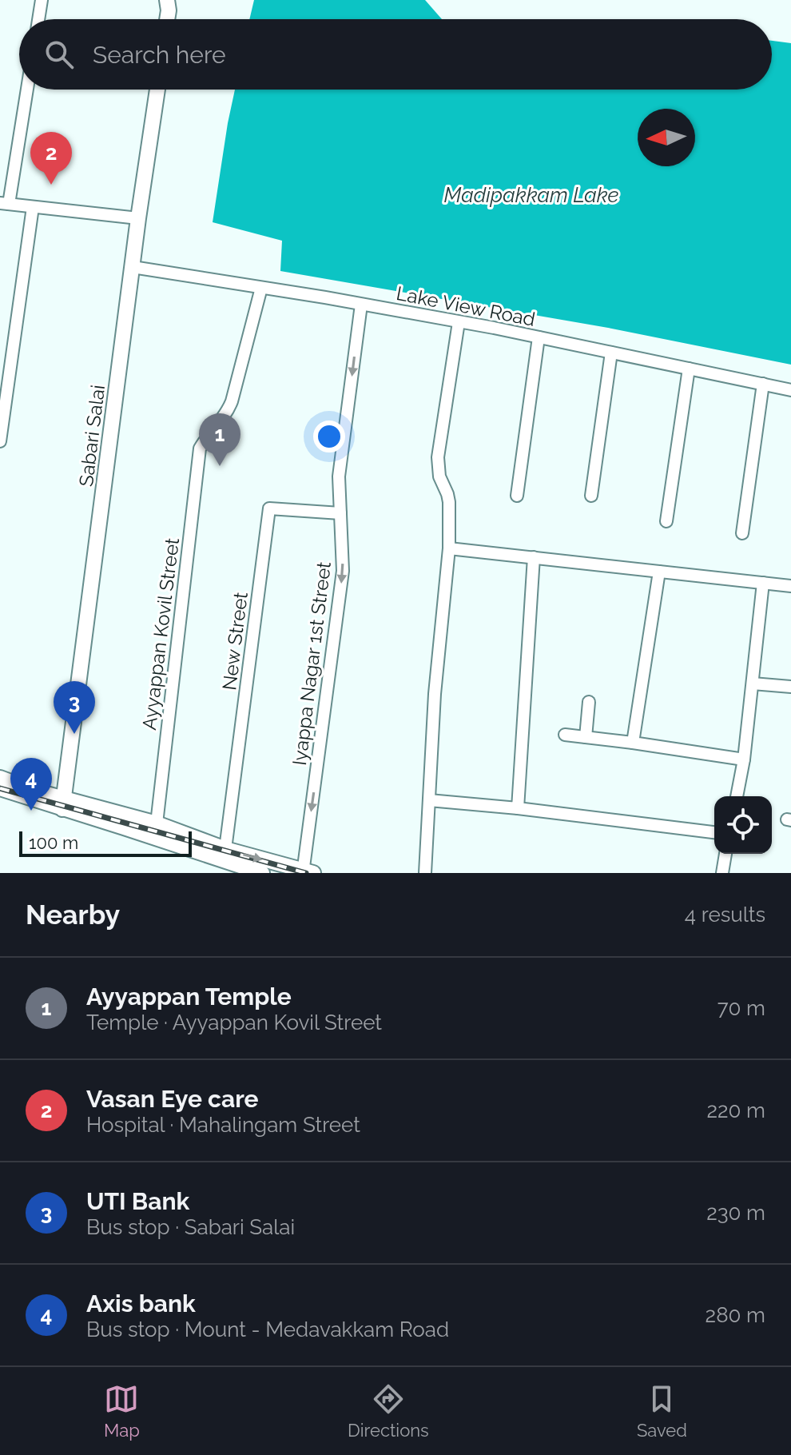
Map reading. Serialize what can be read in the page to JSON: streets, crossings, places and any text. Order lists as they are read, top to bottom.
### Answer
{
  "streets": {
    "main road": ["Sabari Salai"],
    "street": [
      "Lake View Road",
      "Ayyappan Kovil Street",
      "New Street",
      "Iyappa Nagar 1st Street"
    ]
  },
  "crossings": [
    ["Lake View Road", "Sabari Salai"],
    ["Lake View Road", "Ayyappan Kovil Street"],
    ["Lake View Road", "Iyappa Nagar 1st Street"],
    ["New Street", "Iyappa Nagar 1st Street"]
  ],
  "one_way": ["Iyappa Nagar 1st Street"],
  "water": ["Madipakkam Lake"],
  "scale_bar": "100 m",
  "north": "left",
  "page": {
    "search": "Search here",
    "pins": [
      "2",
      "1",
      "3",
      "4"
    ],
    "scale": "100 m",
    "heading": ["Nearby", "4 results"],
    "list": [
      {
        "mark": "1",
        "name": "Ayyappan Temple",
        "note": "Temple · Ayyappan Kovil Street",
        "value": "70 m"
      },
      {
        "mark": "2",
        "name": "Vasan Eye care",
        "note": "Hospital · Mahalingam Street",
        "value": "220 m"
      },
      {
        "mark": "3",
        "name": "UTI Bank",
        "note": "Bus stop · Sabari Salai",
        "value": "230 m"
      },
      {
        "mark": "4",
        "name": "Axis bank",
        "note": "Bus stop · Mount - Medavakkam Road",
        "value": "280 m"
      }
    ],
    "nav": ["Map", "Directions", "Saved"]
  }
}
